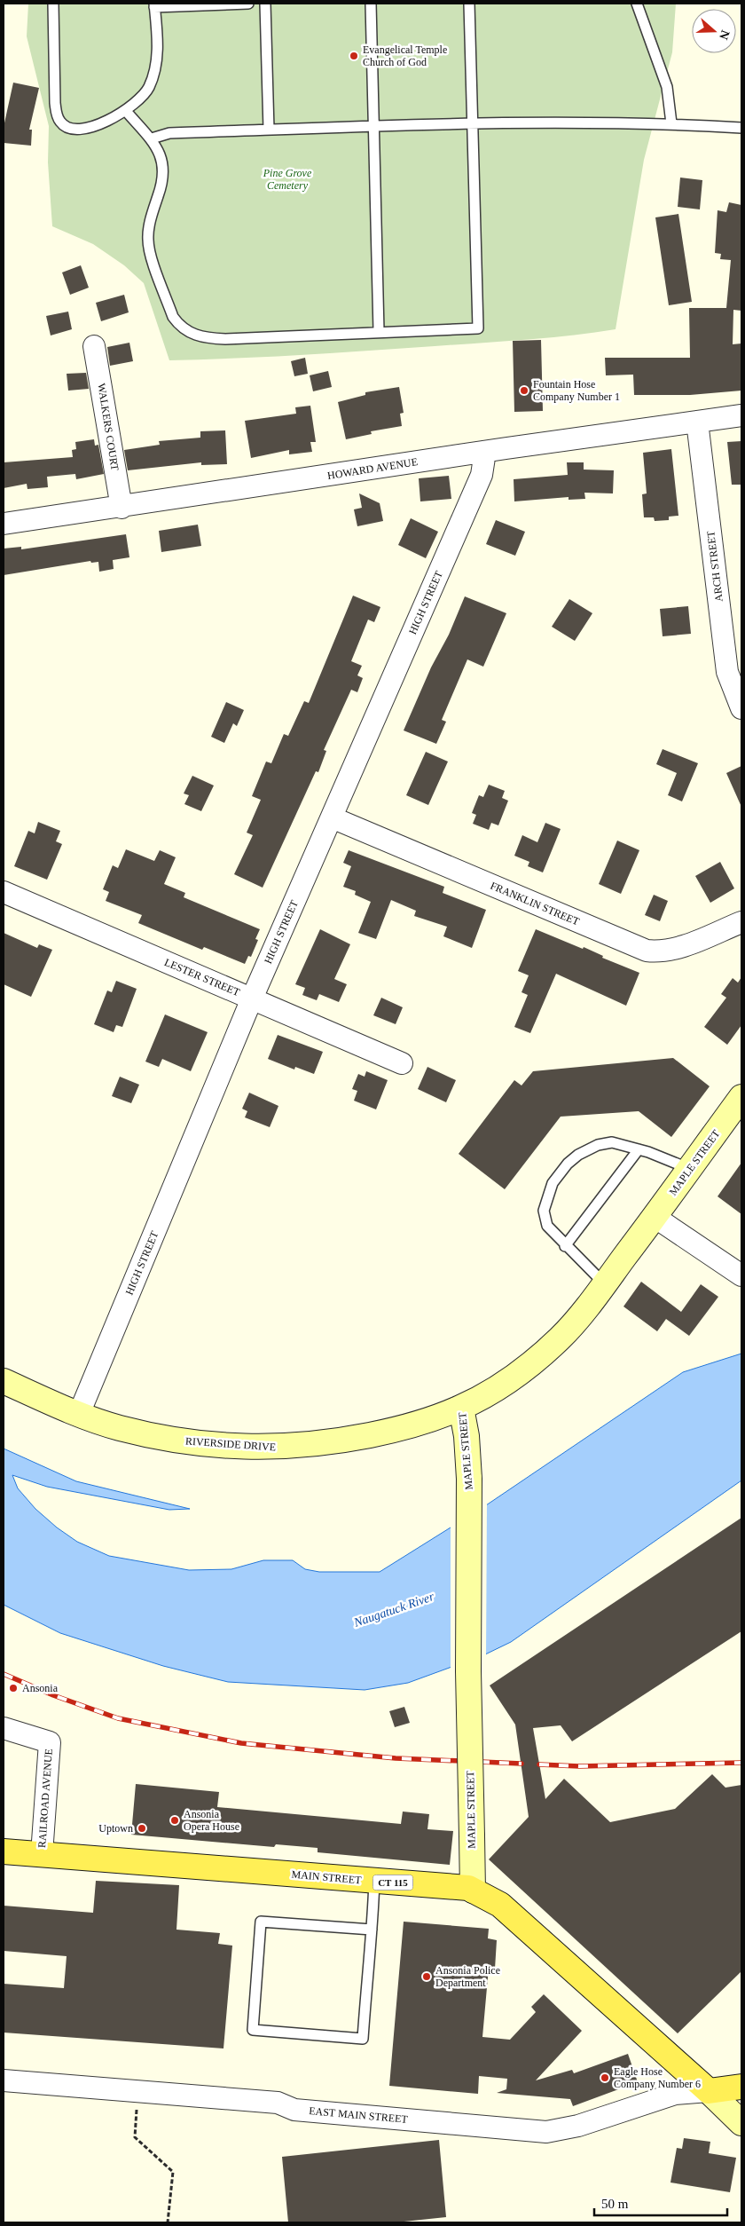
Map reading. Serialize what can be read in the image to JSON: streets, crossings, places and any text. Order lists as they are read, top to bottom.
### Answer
{
  "streets": {
    "main road": [
      "MAPLE STREET",
      "RIVERSIDE DRIVE",
      "MAIN STREET",
      "CT 115"
    ],
    "street": [
      "WALKERS COURT",
      "HOWARD AVENUE",
      "ARCH STREET",
      "HIGH STREET",
      "FRANKLIN STREET",
      "LESTER STREET",
      "RAILROAD AVENUE",
      "EAST MAIN STREET"
    ]
  },
  "crossings": [
    ["WALKERS COURT", "HOWARD AVENUE"],
    ["HOWARD AVENUE", "ARCH STREET"],
    ["HOWARD AVENUE", "HIGH STREET"],
    ["HIGH STREET", "FRANKLIN STREET"],
    ["HIGH STREET", "LESTER STREET"],
    ["HIGH STREET", "RIVERSIDE DRIVE"],
    ["MAPLE STREET", "RIVERSIDE DRIVE"],
    ["MAPLE STREET", "MAIN STREET"],
    ["RAILROAD AVENUE", "MAIN STREET"],
    ["MAIN STREET", "EAST MAIN STREET"]
  ],
  "water": ["Naugatuck River"],
  "parks": ["Pine Grove Cemetery"],
  "places": [
    "Evangelical Temple Church of God",
    "Fountain Hose Company Number 1",
    "Ansonia",
    "Ansonia Opera House",
    "Uptown",
    "Ansonia Police Department",
    "Eagle Hose Company Number 6"
  ],
  "scale_bar": "50 m",
  "north": "right"
}
